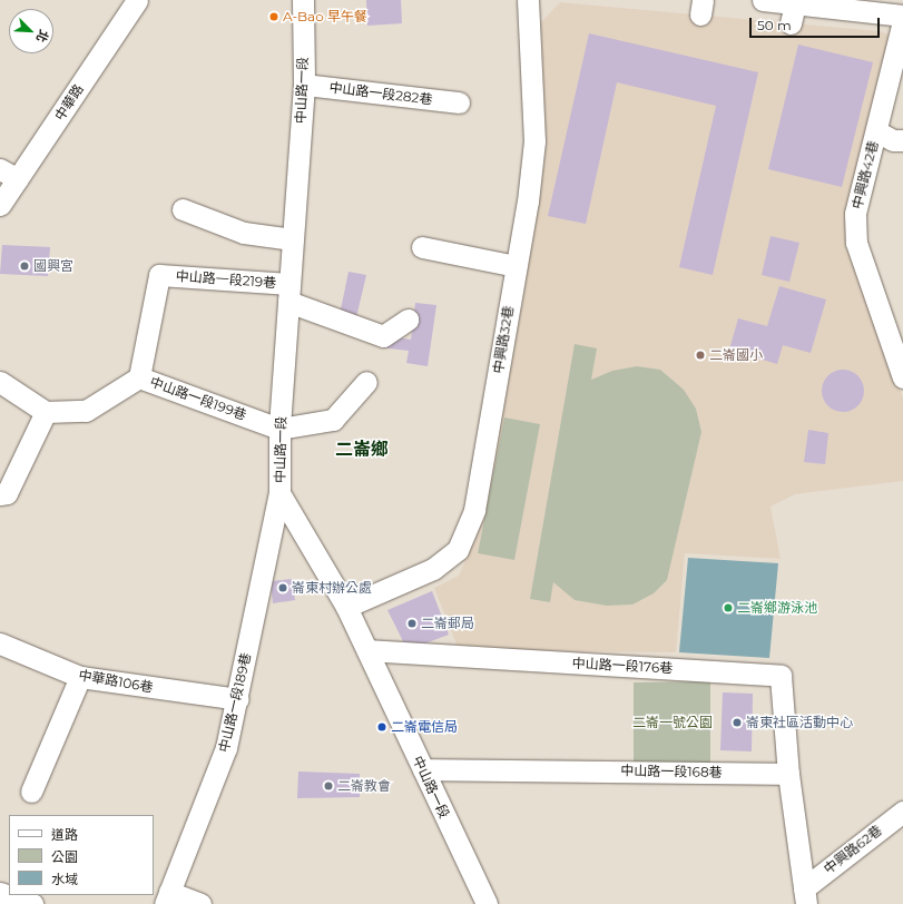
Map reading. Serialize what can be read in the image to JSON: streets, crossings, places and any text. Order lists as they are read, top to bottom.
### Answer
{
  "streets": {
    "street": [
      "中山路一段",
      "中山路一段282巷",
      "中華路",
      "中興路42巷",
      "中山路一段219巷",
      "中興路32巷",
      "中山路一段199巷",
      "中山路一段176巷",
      "中華路106巷",
      "中山路一段189巷",
      "中山路一段168巷",
      "中興路62巷"
    ]
  },
  "crossings": [
    ["中山路一段", "中山路一段282巷"],
    ["中山路一段", "中山路一段219巷"],
    ["中山路一段", "中興路32巷"],
    ["中山路一段", "中山路一段199巷"],
    ["中山路一段", "中山路一段176巷"],
    ["中山路一段", "中山路一段189巷"],
    ["中山路一段", "中山路一段168巷"],
    ["中山路一段219巷", "中山路一段199巷"],
    ["中山路一段176巷", "中山路一段168巷"],
    ["中華路106巷", "中山路一段189巷"]
  ],
  "districts": ["二崙鄉"],
  "parks": ["二崙一號公園"],
  "places": [
    "A-Bao 早午餐",
    "國興宮",
    "二崙國小",
    "崙東村辦公處",
    "二崙鄉游泳池",
    "二崙郵局",
    "崙東社區活動中心",
    "二崙電信局",
    "二崙教會"
  ],
  "legend": ["道路", "公園", "水域"],
  "scale_bar": "50 m",
  "north": "bottom right"
}
